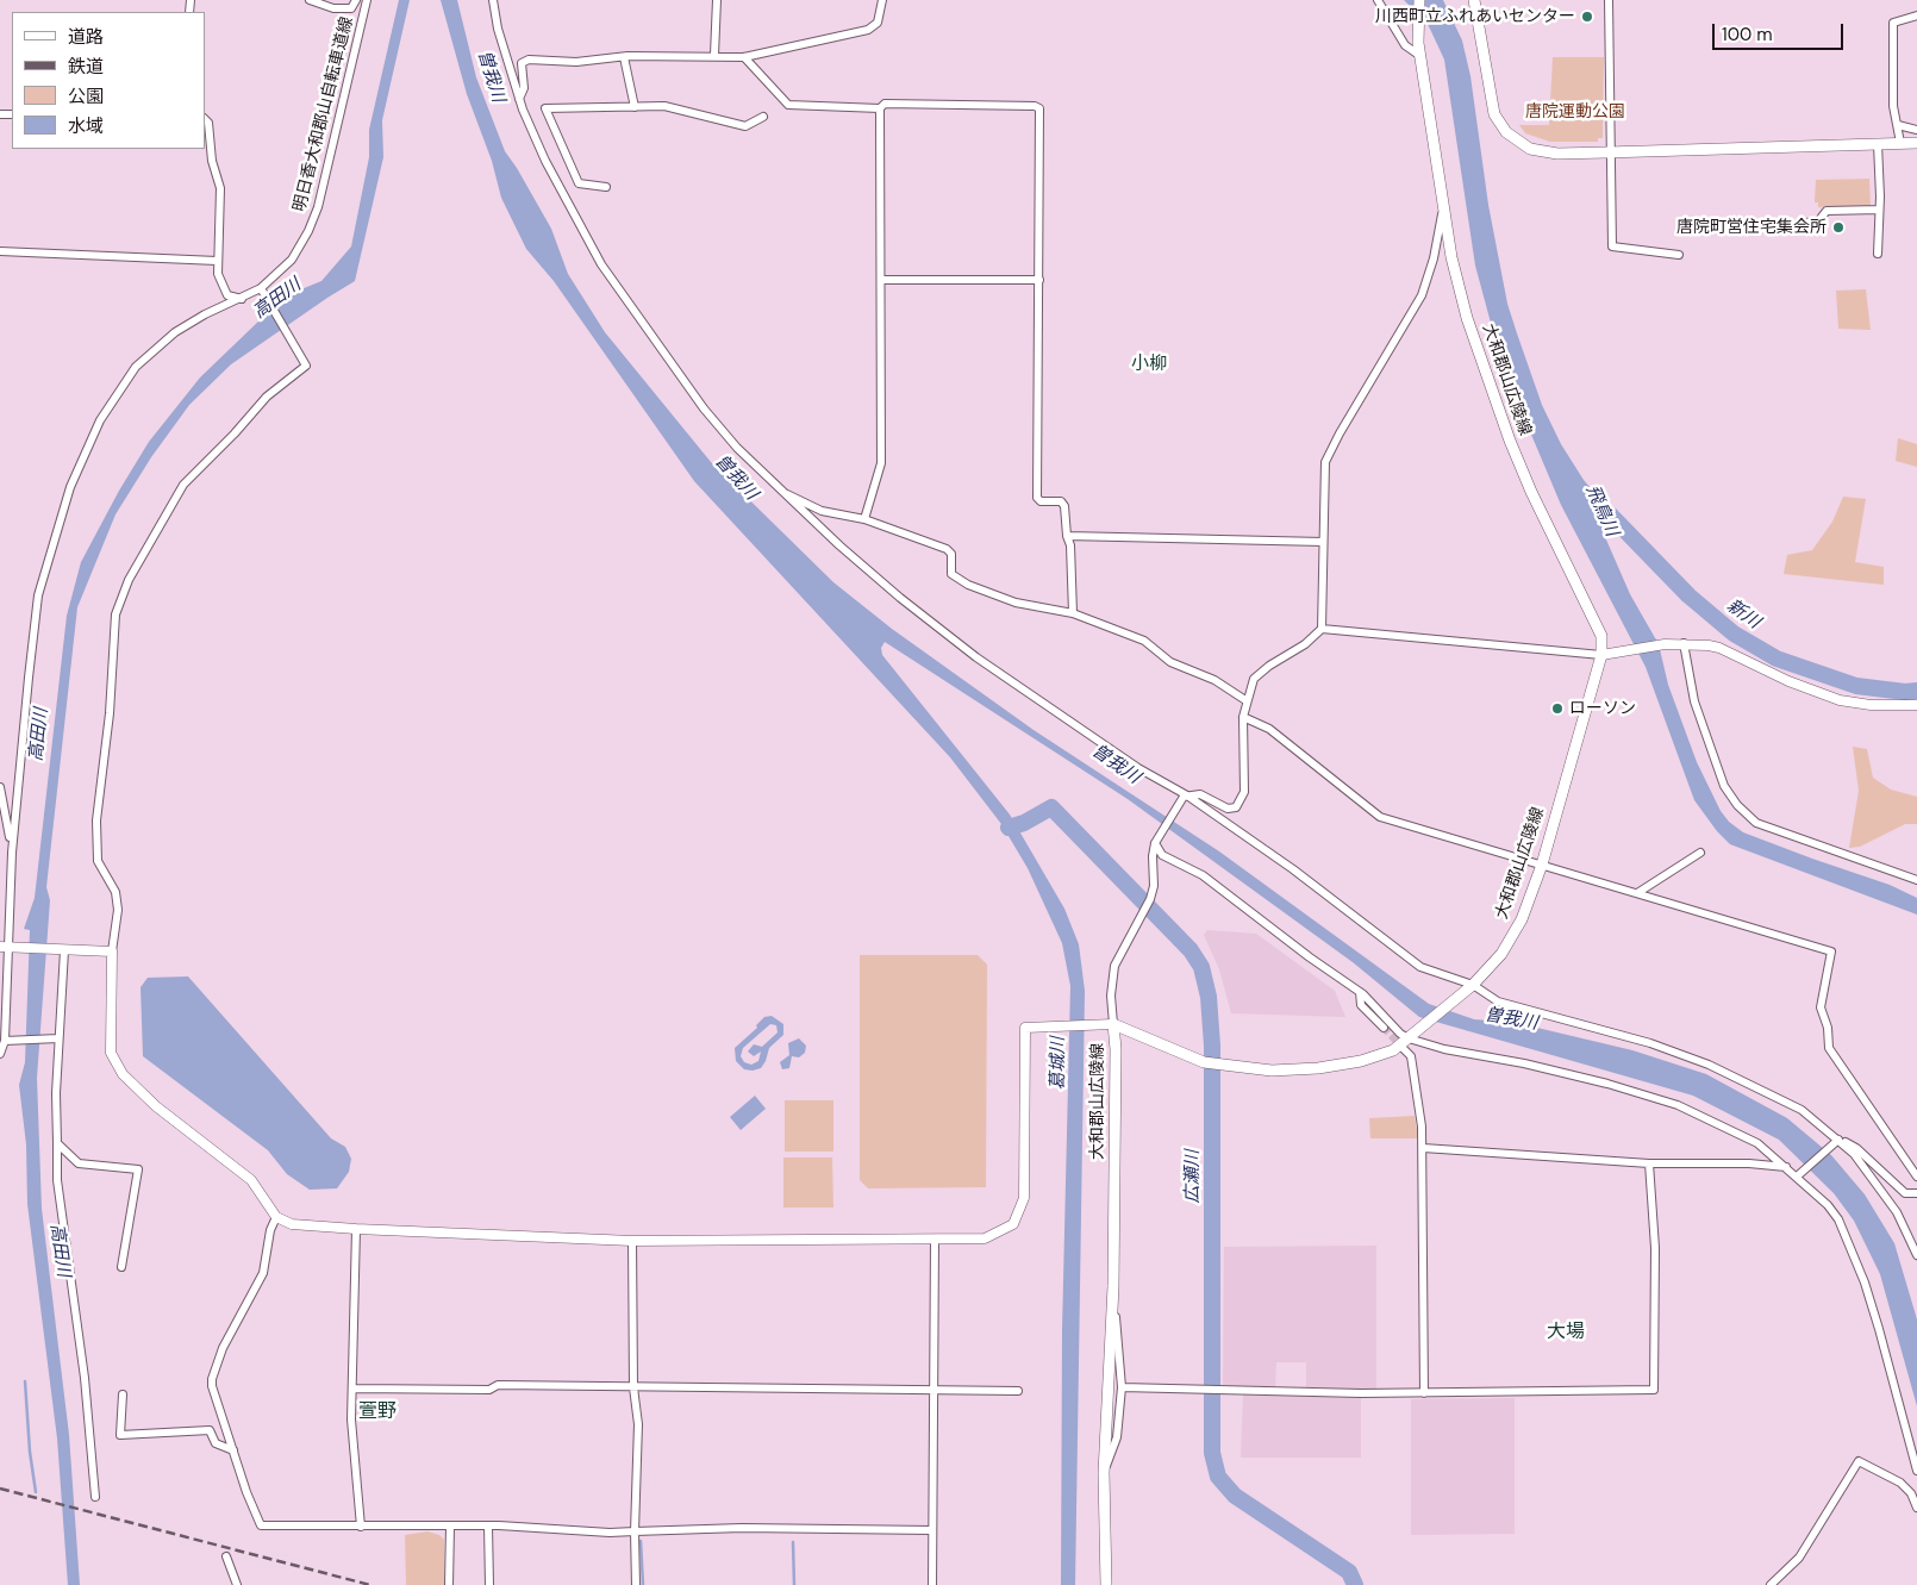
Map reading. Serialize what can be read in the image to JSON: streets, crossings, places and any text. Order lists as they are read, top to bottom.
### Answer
{
  "streets": {
    "main road": ["大和郡山広陵線"],
    "street": ["明日香大和郡山自転車道線"]
  },
  "districts": ["小柳", "大場", "萱野"],
  "water": [
    "曽我川",
    "高田川",
    "飛鳥川",
    "新川",
    "葛城川",
    "広瀬川"
  ],
  "parks": ["唐院運動公園"],
  "places": ["川西町立ふれあいセンター", "唐院町営住宅集会所", "ローソン"],
  "legend": [
    "道路",
    "鉄道",
    "公園",
    "水域"
  ],
  "scale_bar": "100 m"
}
